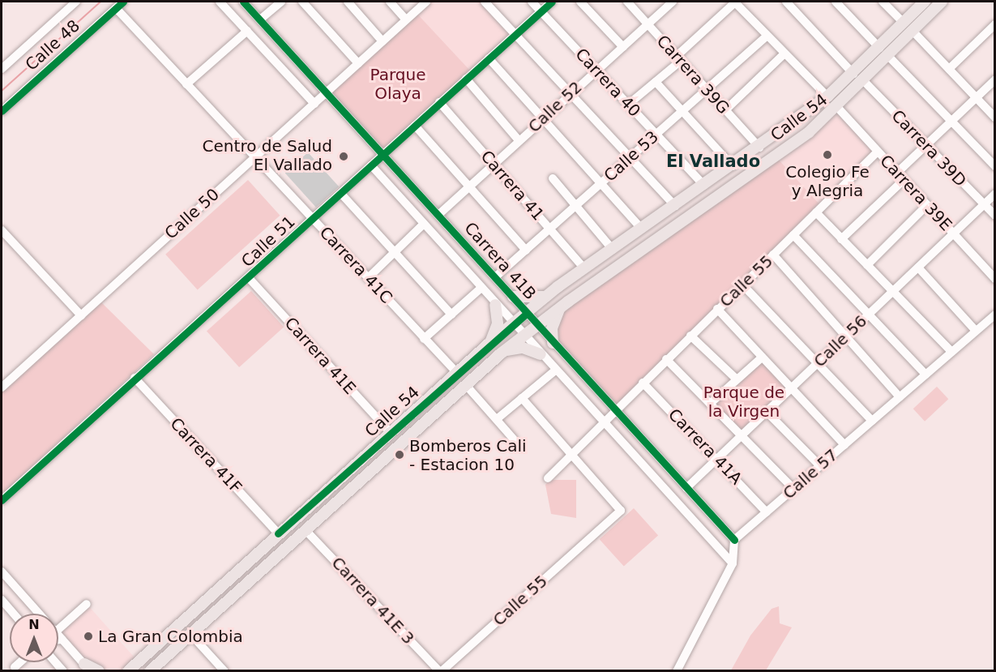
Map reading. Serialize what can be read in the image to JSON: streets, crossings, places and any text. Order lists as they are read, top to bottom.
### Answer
{
  "streets": {
    "main road": ["Calle 54"],
    "street": [
      "Calle 48",
      "Carrera 39G",
      "Carrera 40",
      "Calle 52",
      "Carrera 39D",
      "Calle 53",
      "Carrera 41",
      "Carrera 39E",
      "Calle 50",
      "Calle 51",
      "Carrera 41B",
      "Carrera 41C",
      "Calle 55",
      "Calle 56",
      "Carrera 41E",
      "Carrera 41A",
      "Carrera 41F",
      "Calle 57",
      "Carrera 41E 3"
    ]
  },
  "crossings": [
    ["Calle 48", "Carrera 41C"],
    ["Carrera 39G", "Calle 52"],
    ["Carrera 39G", "Calle 54"],
    ["Carrera 39G", "Calle 53"],
    ["Carrera 40", "Calle 52"],
    ["Carrera 40", "Calle 54"],
    ["Carrera 40", "Calle 53"],
    ["Carrera 40", "Calle 51"],
    ["Calle 52", "Carrera 41"],
    ["Calle 52", "Carrera 41B"],
    ["Calle 54", "Carrera 39D"],
    ["Calle 54", "Carrera 41"],
    ["Calle 54", "Carrera 39E"],
    ["Calle 54", "Carrera 41B"],
    ["Calle 54", "Carrera 41C"],
    ["Calle 54", "Carrera 41E"],
    ["Calle 54", "Carrera 41F"],
    ["Calle 54", "Carrera 41E 3"],
    ["Carrera 39D", "Calle 56"],
    ["Calle 53", "Carrera 41"],
    ["Calle 53", "Carrera 41B"],
    ["Carrera 41", "Calle 51"],
    ["Carrera 39E", "Calle 55"],
    ["Carrera 39E", "Calle 56"],
    ["Calle 50", "Carrera 41B"],
    ["Calle 50", "Carrera 41C"],
    ["Calle 51", "Carrera 41B"],
    ["Calle 51", "Carrera 41C"],
    ["Calle 51", "Carrera 41E"],
    ["Calle 51", "Carrera 41F"],
    ["Carrera 41B", "Calle 55"],
    ["Carrera 41B", "Calle 56"],
    ["Carrera 41B", "Calle 57"],
    ["Calle 55", "Carrera 41A"],
    ["Calle 55", "Carrera 41E 3"],
    ["Calle 56", "Carrera 41A"],
    ["Carrera 41A", "Calle 57"]
  ],
  "districts": ["El Vallado"],
  "parks": ["Parque Olaya", "Parque de la Virgen"],
  "places": [
    "Colegio Fe y Alegria",
    "Centro de Salud El Vallado",
    "Bomberos Cali - Estacion 10",
    "La Gran Colombia"
  ],
  "north": "top"
}
